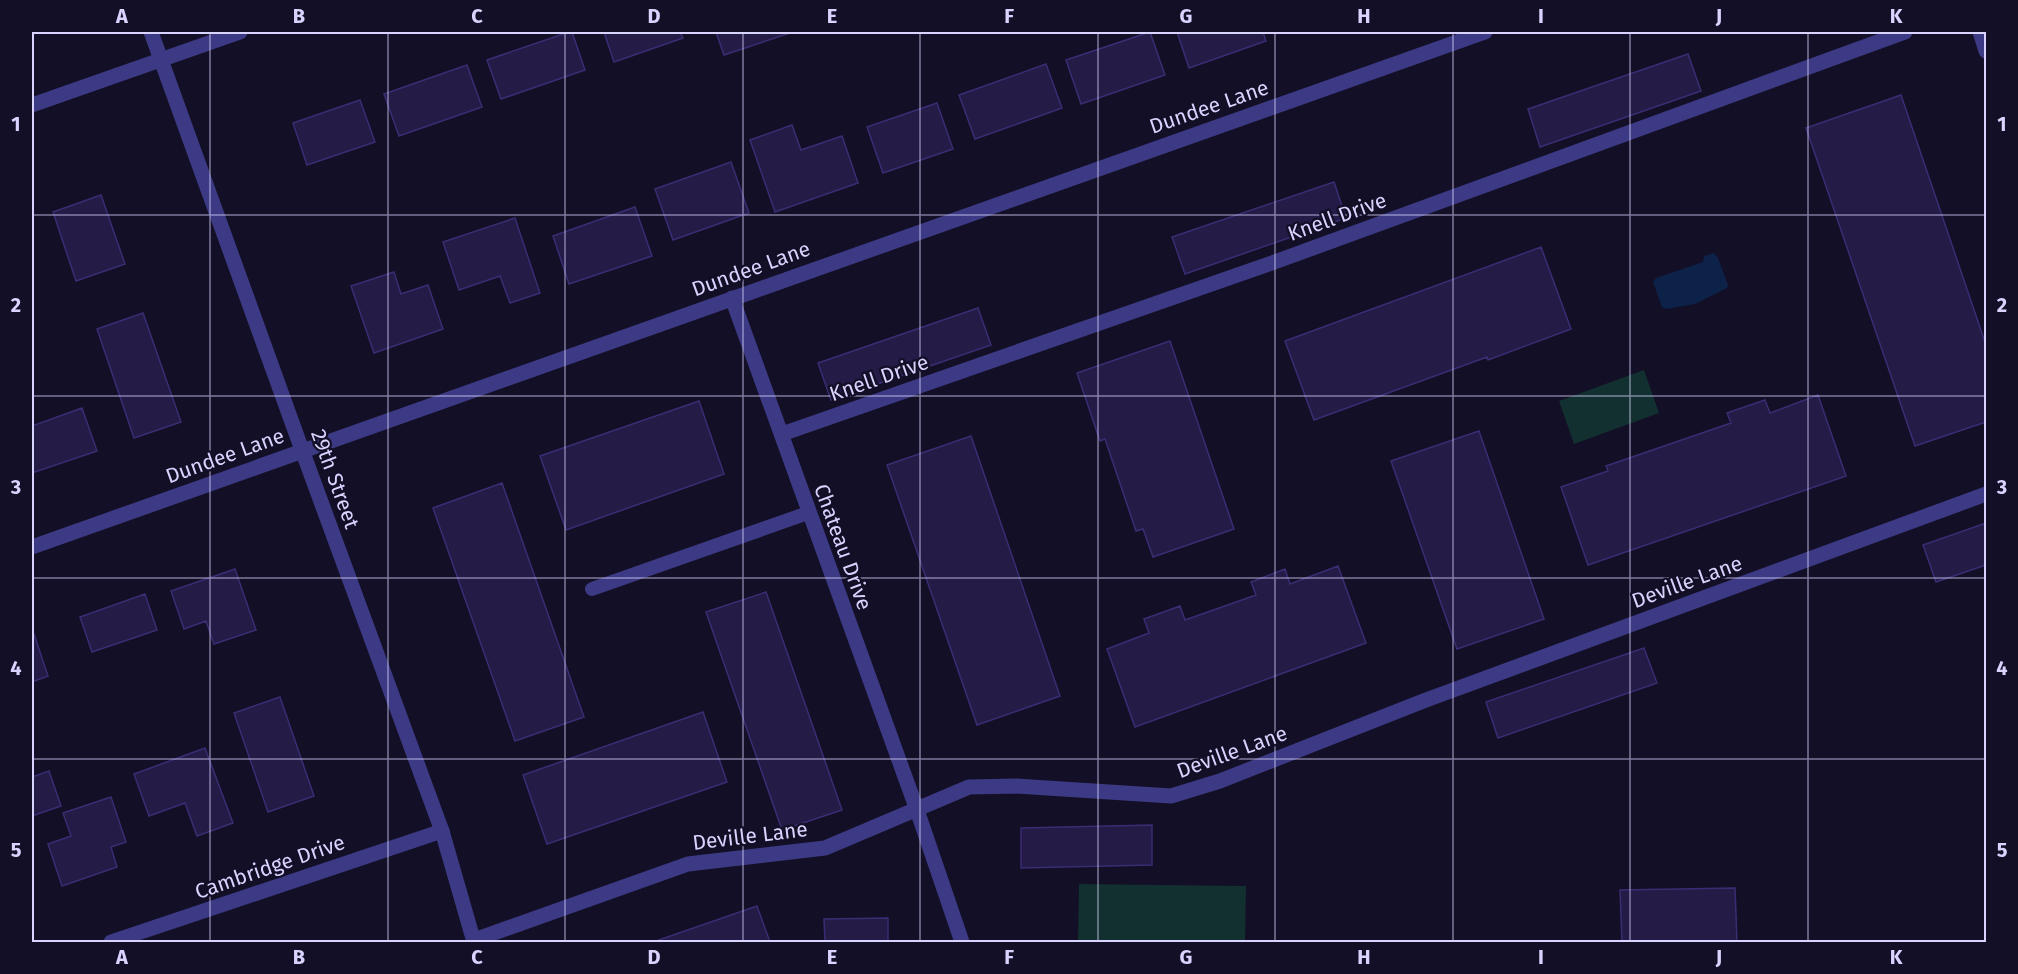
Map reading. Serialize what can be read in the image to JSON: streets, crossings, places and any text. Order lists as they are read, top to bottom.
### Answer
{
  "streets": {
    "street": [
      "Dundee Lane",
      "Knell Drive",
      "29th Street",
      "Chateau Drive",
      "Deville Lane",
      "Cambridge Drive"
    ]
  },
  "crossings": [
    ["Dundee Lane", "29th Street"],
    ["Dundee Lane", "Chateau Drive"],
    ["Knell Drive", "Chateau Drive"],
    ["29th Street", "Deville Lane"],
    ["29th Street", "Cambridge Drive"],
    ["Chateau Drive", "Deville Lane"]
  ],
  "grid": {
    "columns": [
      "A",
      "B",
      "C",
      "D",
      "E",
      "F",
      "G",
      "H",
      "I",
      "J",
      "K"
    ],
    "rows": [
      "1",
      "2",
      "3",
      "4",
      "5"
    ]
  }
}
